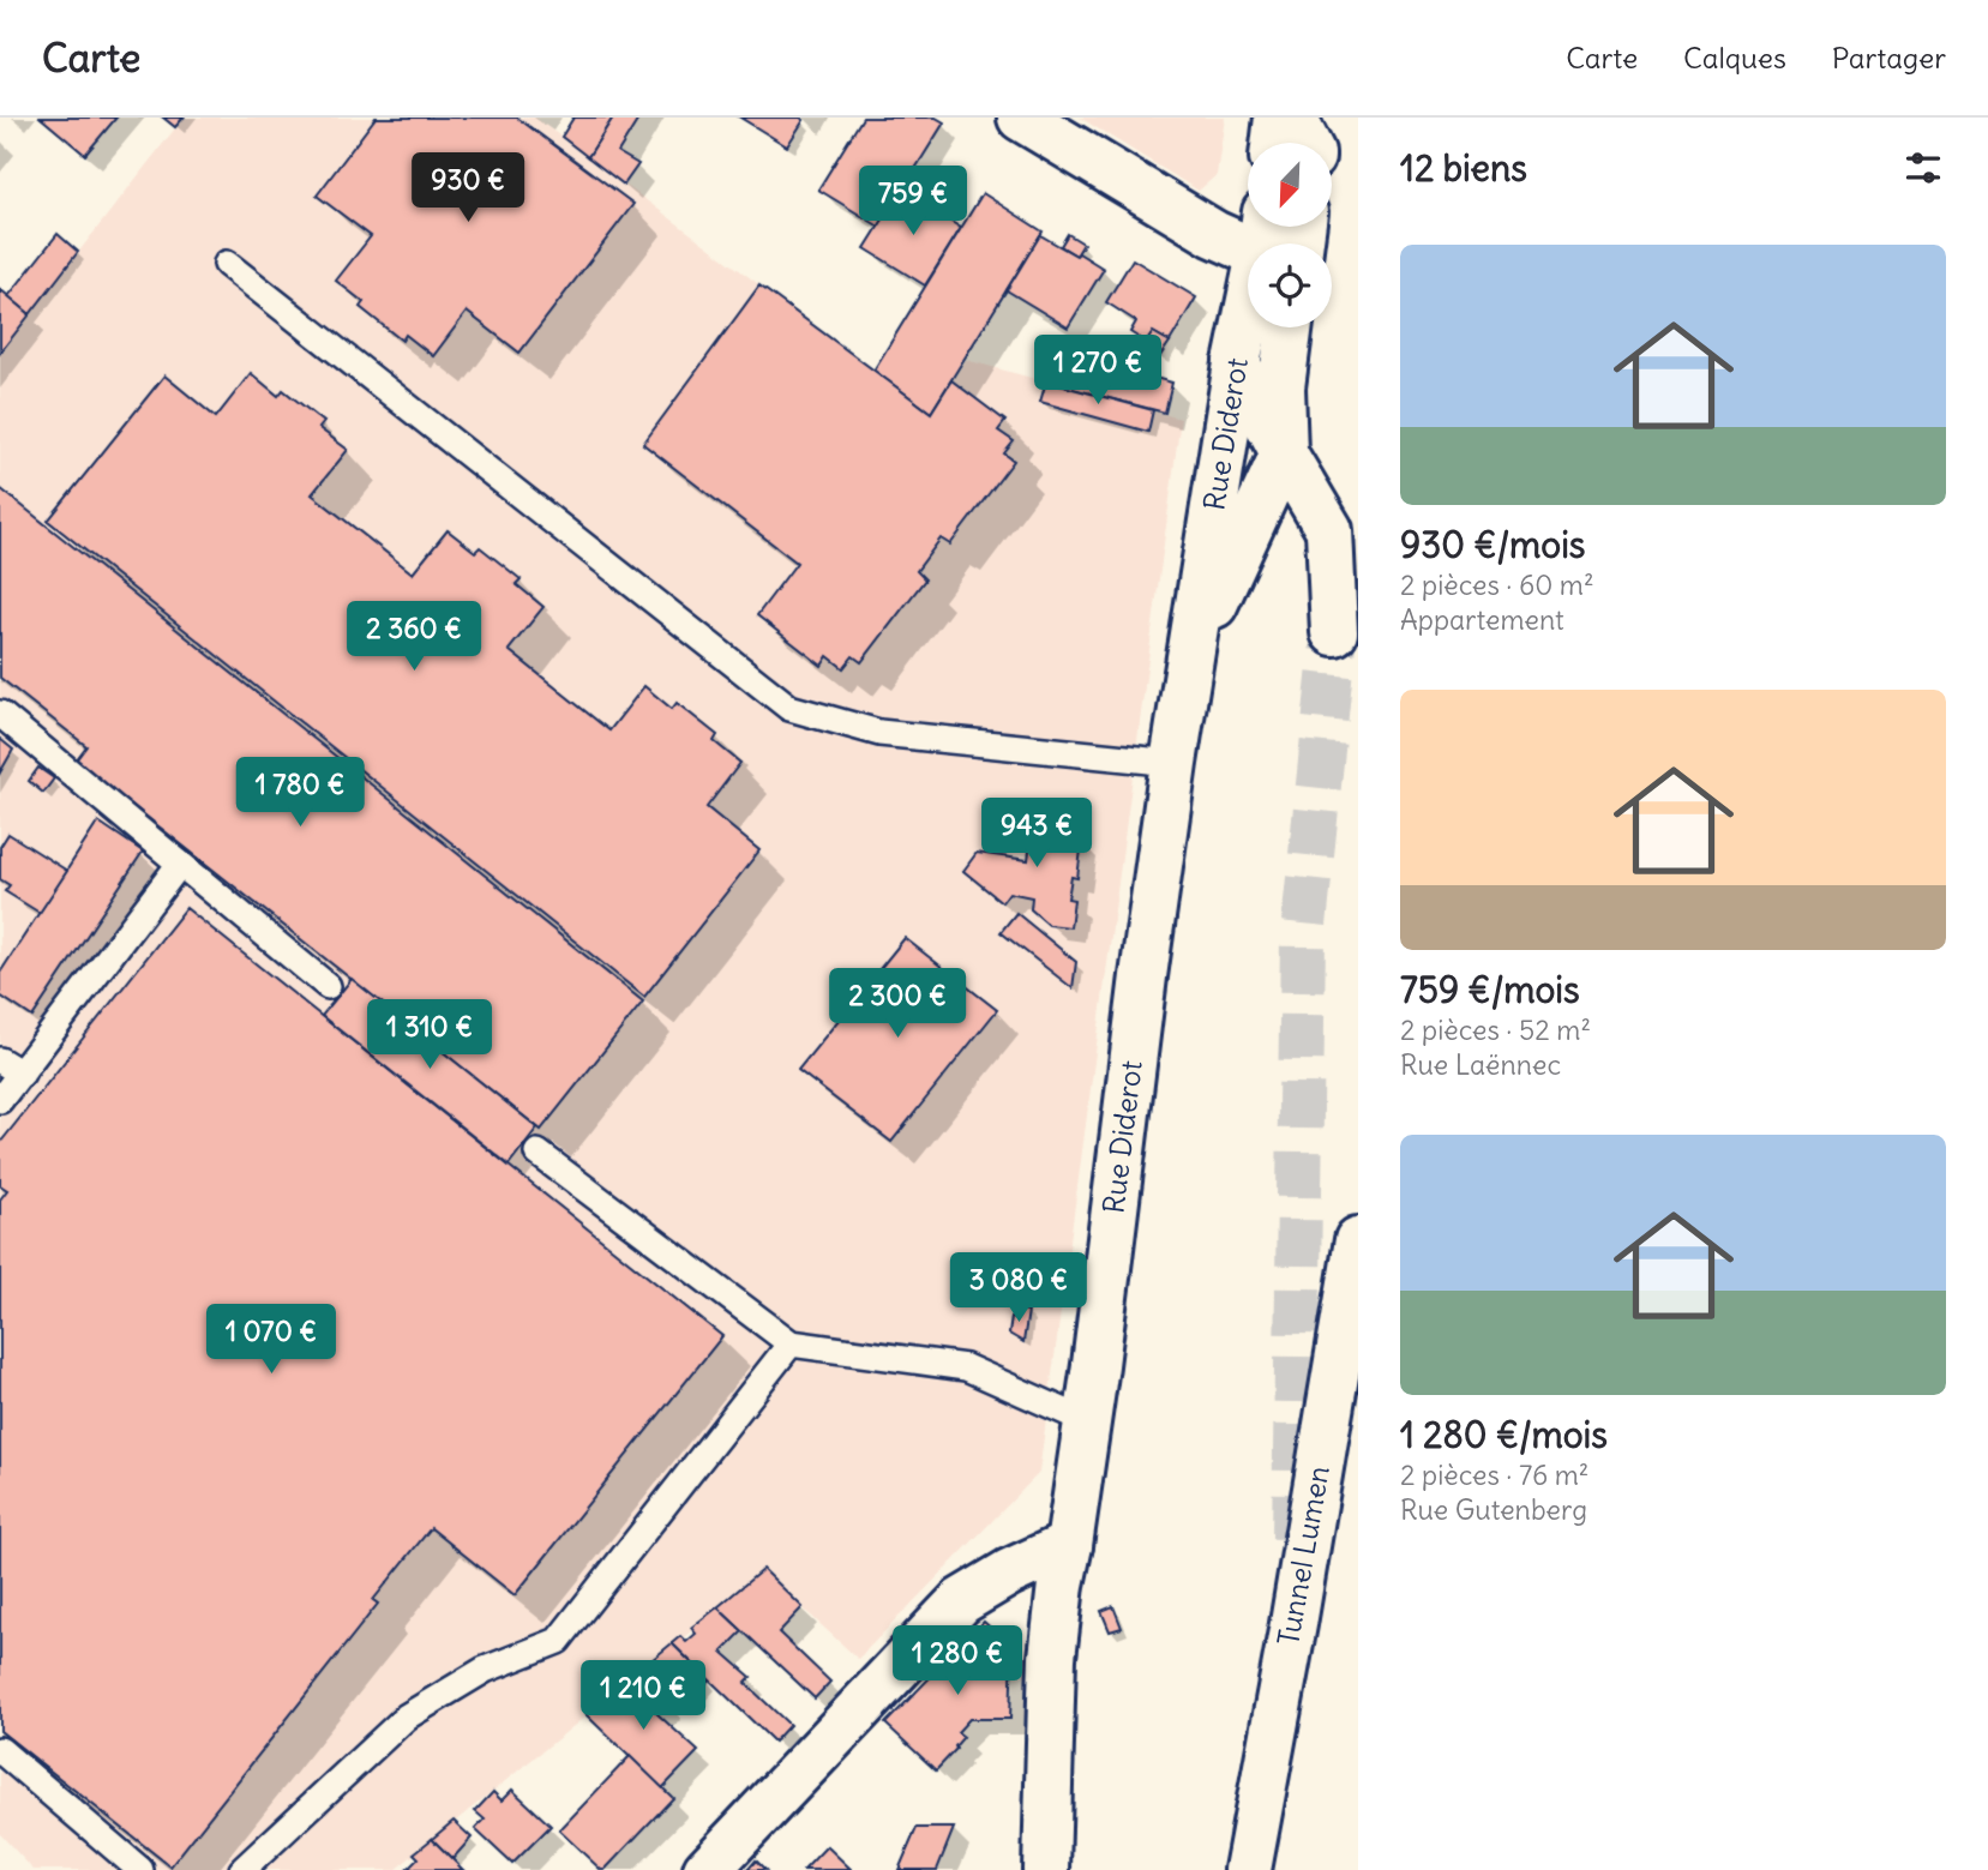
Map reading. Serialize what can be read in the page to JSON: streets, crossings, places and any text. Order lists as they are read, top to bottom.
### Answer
{
  "streets": {
    "main road": ["Rue Diderot", "Tunnel Lumen"]
  },
  "north": "bottom left",
  "page": {
    "header": "Carte",
    "nav": ["Carte", "Calques", "Partager"],
    "heading": "12 biens",
    "price": [
      "930 €",
      "759 €",
      "1 270 €",
      "2 360 €",
      "1 780 €",
      "943 €",
      "2 300 €",
      "1 310 €",
      "3 080 €",
      "1 070 €",
      "1 280 €",
      "1 210 €"
    ],
    "list": [
      {
        "name": "930 €/mois",
        "note": "2 pièces · 60 m² · Appartement"
      },
      {
        "name": "759 €/mois",
        "note": "2 pièces · 52 m² · Rue Laënnec"
      },
      {
        "name": "1 280 €/mois",
        "note": "2 pièces · 76 m² · Rue Gutenberg"
      }
    ]
  }
}
